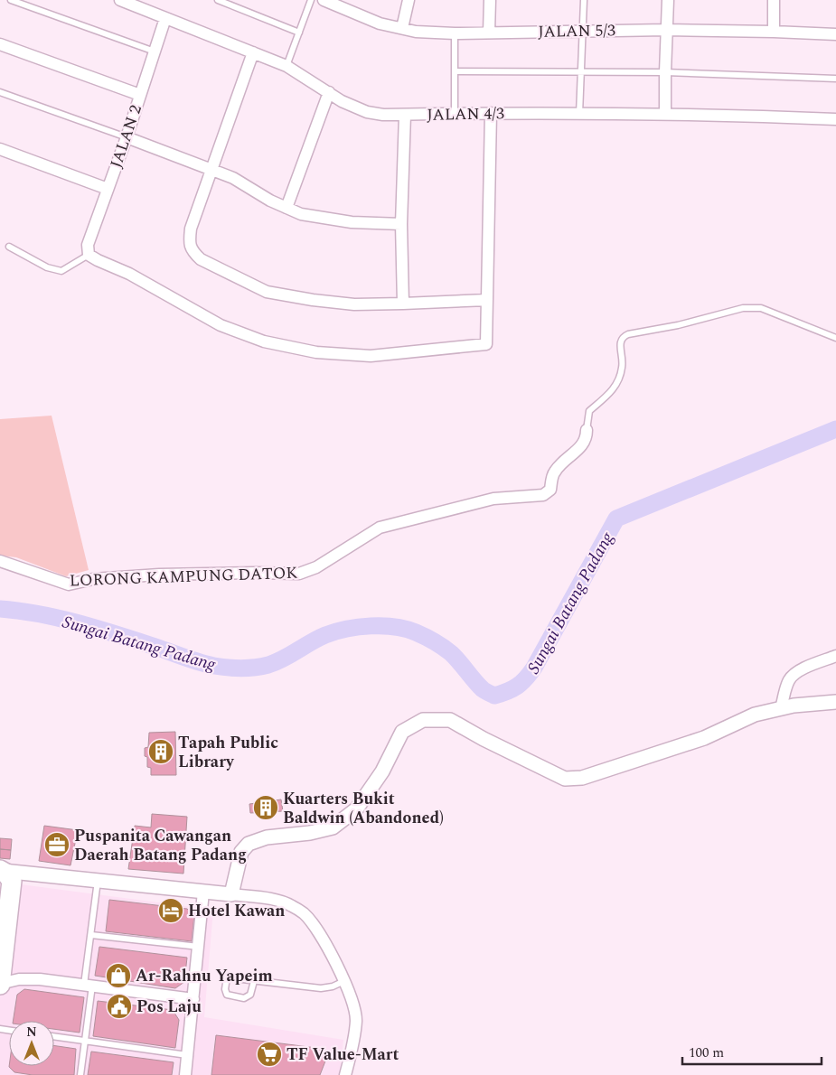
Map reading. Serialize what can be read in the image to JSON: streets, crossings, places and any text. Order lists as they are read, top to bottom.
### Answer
{
  "streets": {
    "street": [
      "JALAN 5/3",
      "JALAN 4/3",
      "JALAN 2",
      "LORONG KAMPUNG DATOK"
    ]
  },
  "crossings": [
    ["JALAN 4/3", "JALAN 2"]
  ],
  "water": ["Sungai Batang Padang"],
  "places": {
    "building": ["Tapah Public Library", "Kuarters Bukit Baldwin (Abandoned)"],
    "office": ["Puspanita Cawangan Daerah Batang Padang"],
    "hotel": ["Hotel Kawan"],
    "shop": ["Ar-Rahnu Yapeim"],
    "public building": ["Pos Laju"],
    "supermarket": ["TF Value-Mart"]
  },
  "scale_bar": "100 m",
  "north": "top"
}
